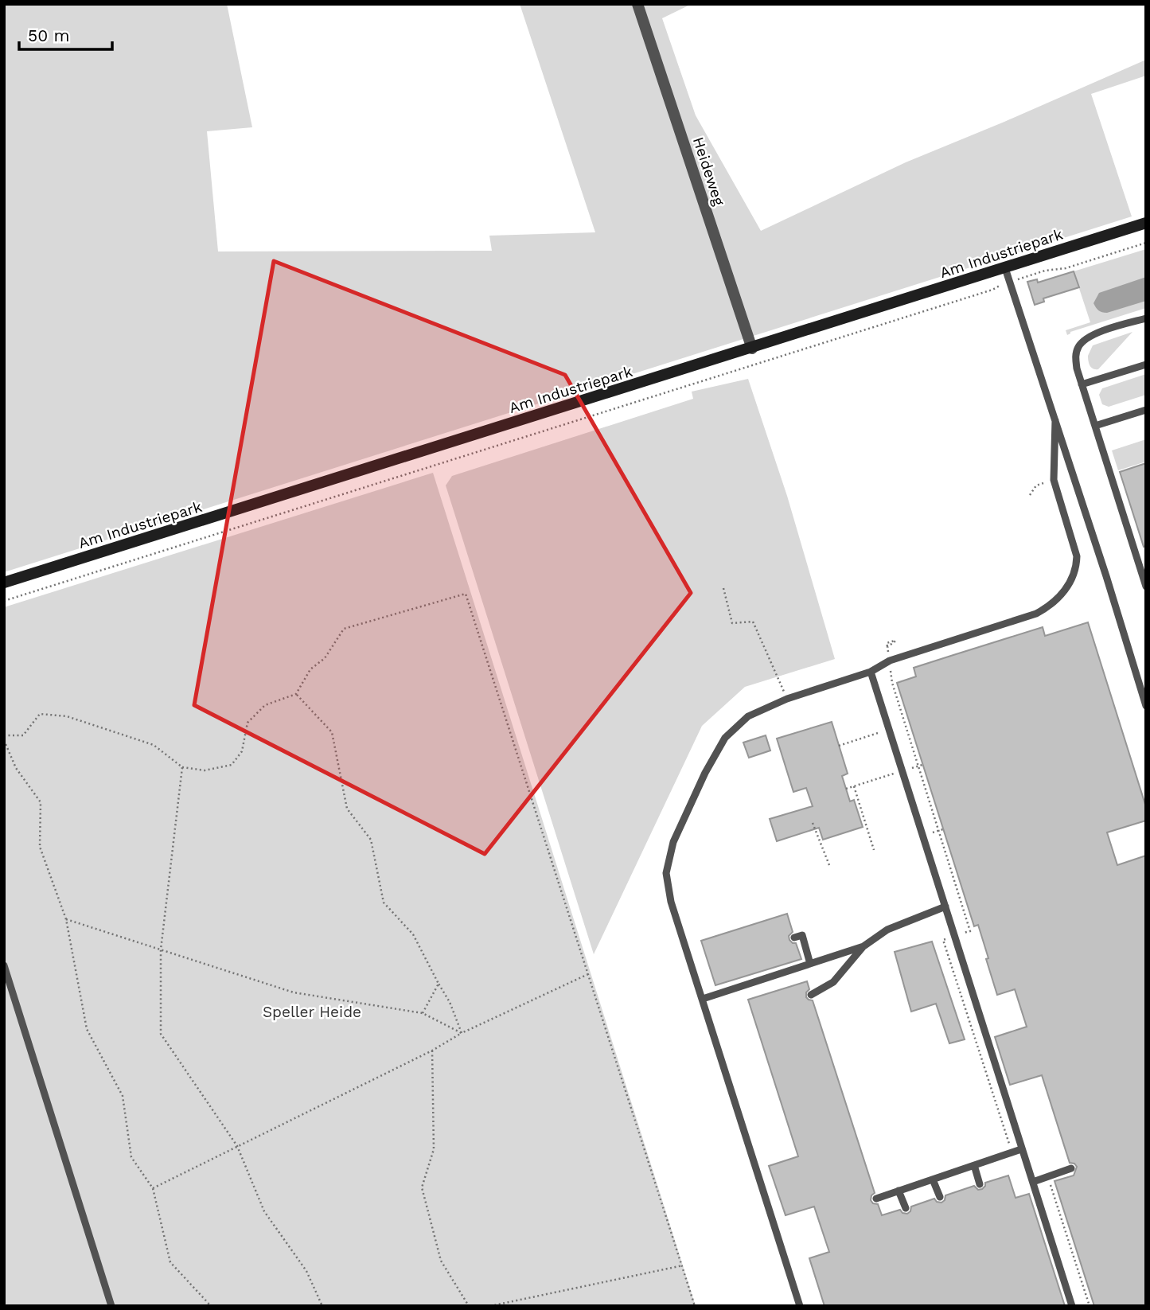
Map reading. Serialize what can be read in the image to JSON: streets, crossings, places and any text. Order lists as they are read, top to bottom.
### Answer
{
  "streets": {
    "street": ["Heideweg", "Am Industriepark"]
  },
  "crossings": [
    ["Heideweg", "Am Industriepark"]
  ],
  "parks": ["Speller Heide"],
  "scale_bar": "50 m"
}
